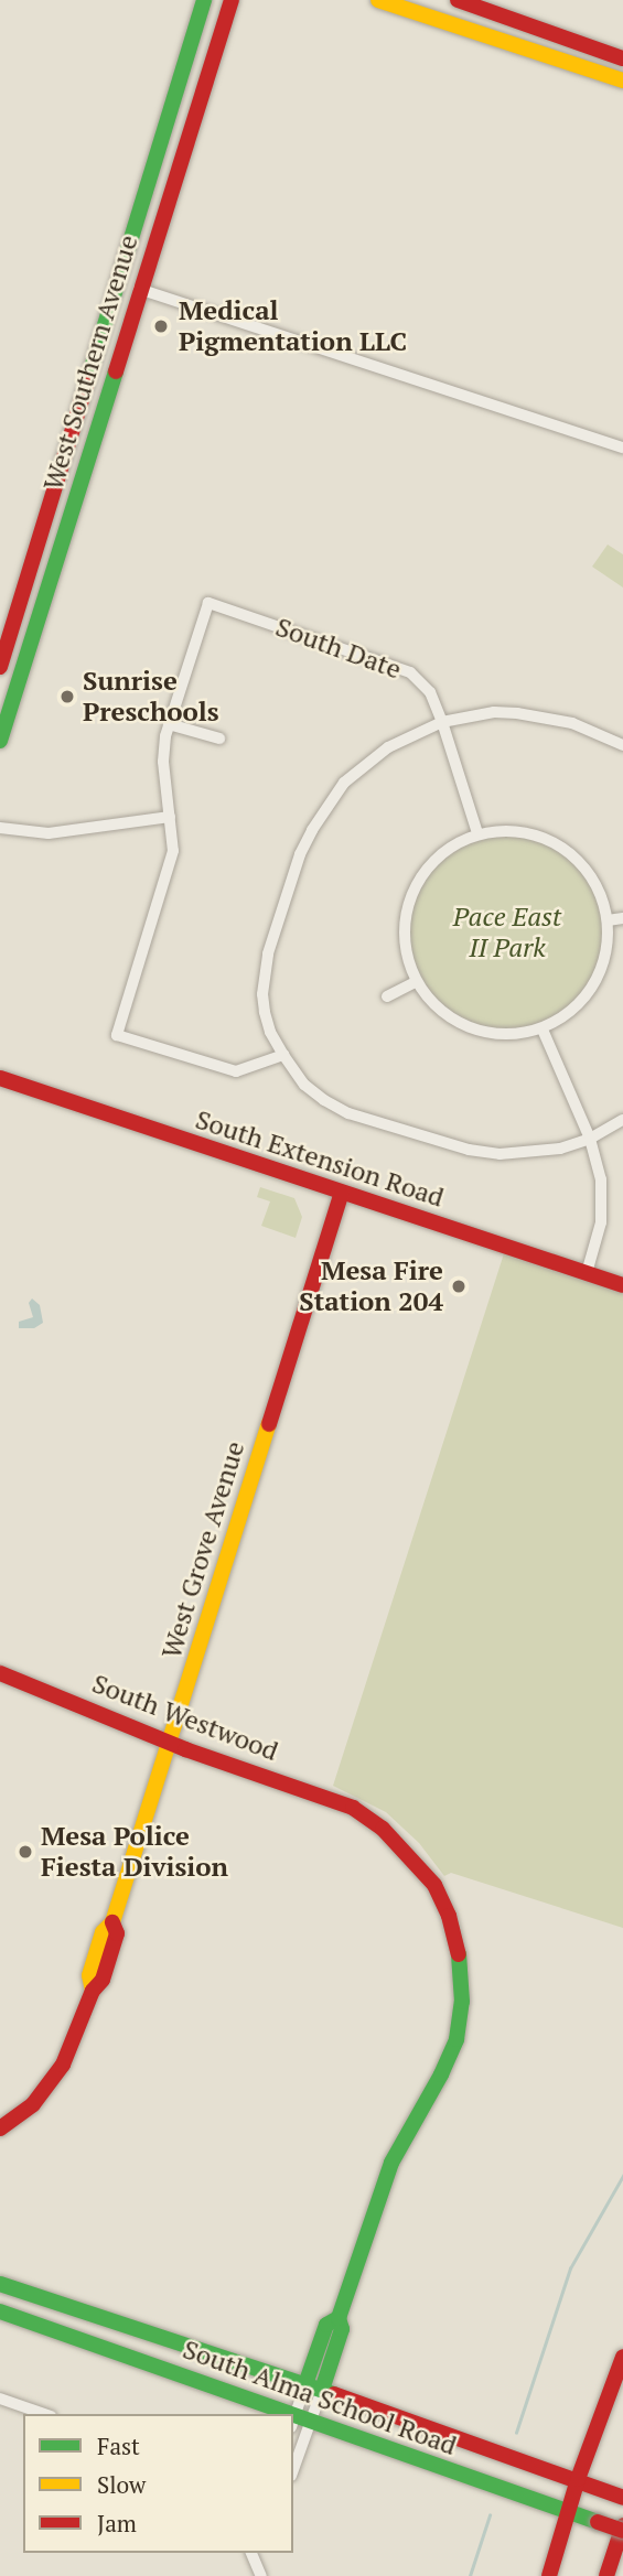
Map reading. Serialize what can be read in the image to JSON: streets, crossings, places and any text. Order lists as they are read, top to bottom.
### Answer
{
  "streets": {
    "main road": [
      "West Southern Avenue",
      "South Extension Road",
      "West Grove Avenue",
      "South Westwood",
      "South Alma School Road"
    ],
    "street": ["South Date"]
  },
  "crossings": [
    ["South Extension Road", "West Grove Avenue"],
    ["West Grove Avenue", "South Westwood"],
    ["South Westwood", "South Alma School Road"]
  ],
  "parks": ["Pace East II Park"],
  "places": [
    "Medical Pigmentation LLC",
    "Sunrise Preschools",
    "Mesa Fire Station 204",
    "Mesa Police Fiesta Division"
  ],
  "legend": ["Fast", "Slow", "Jam"]
}
